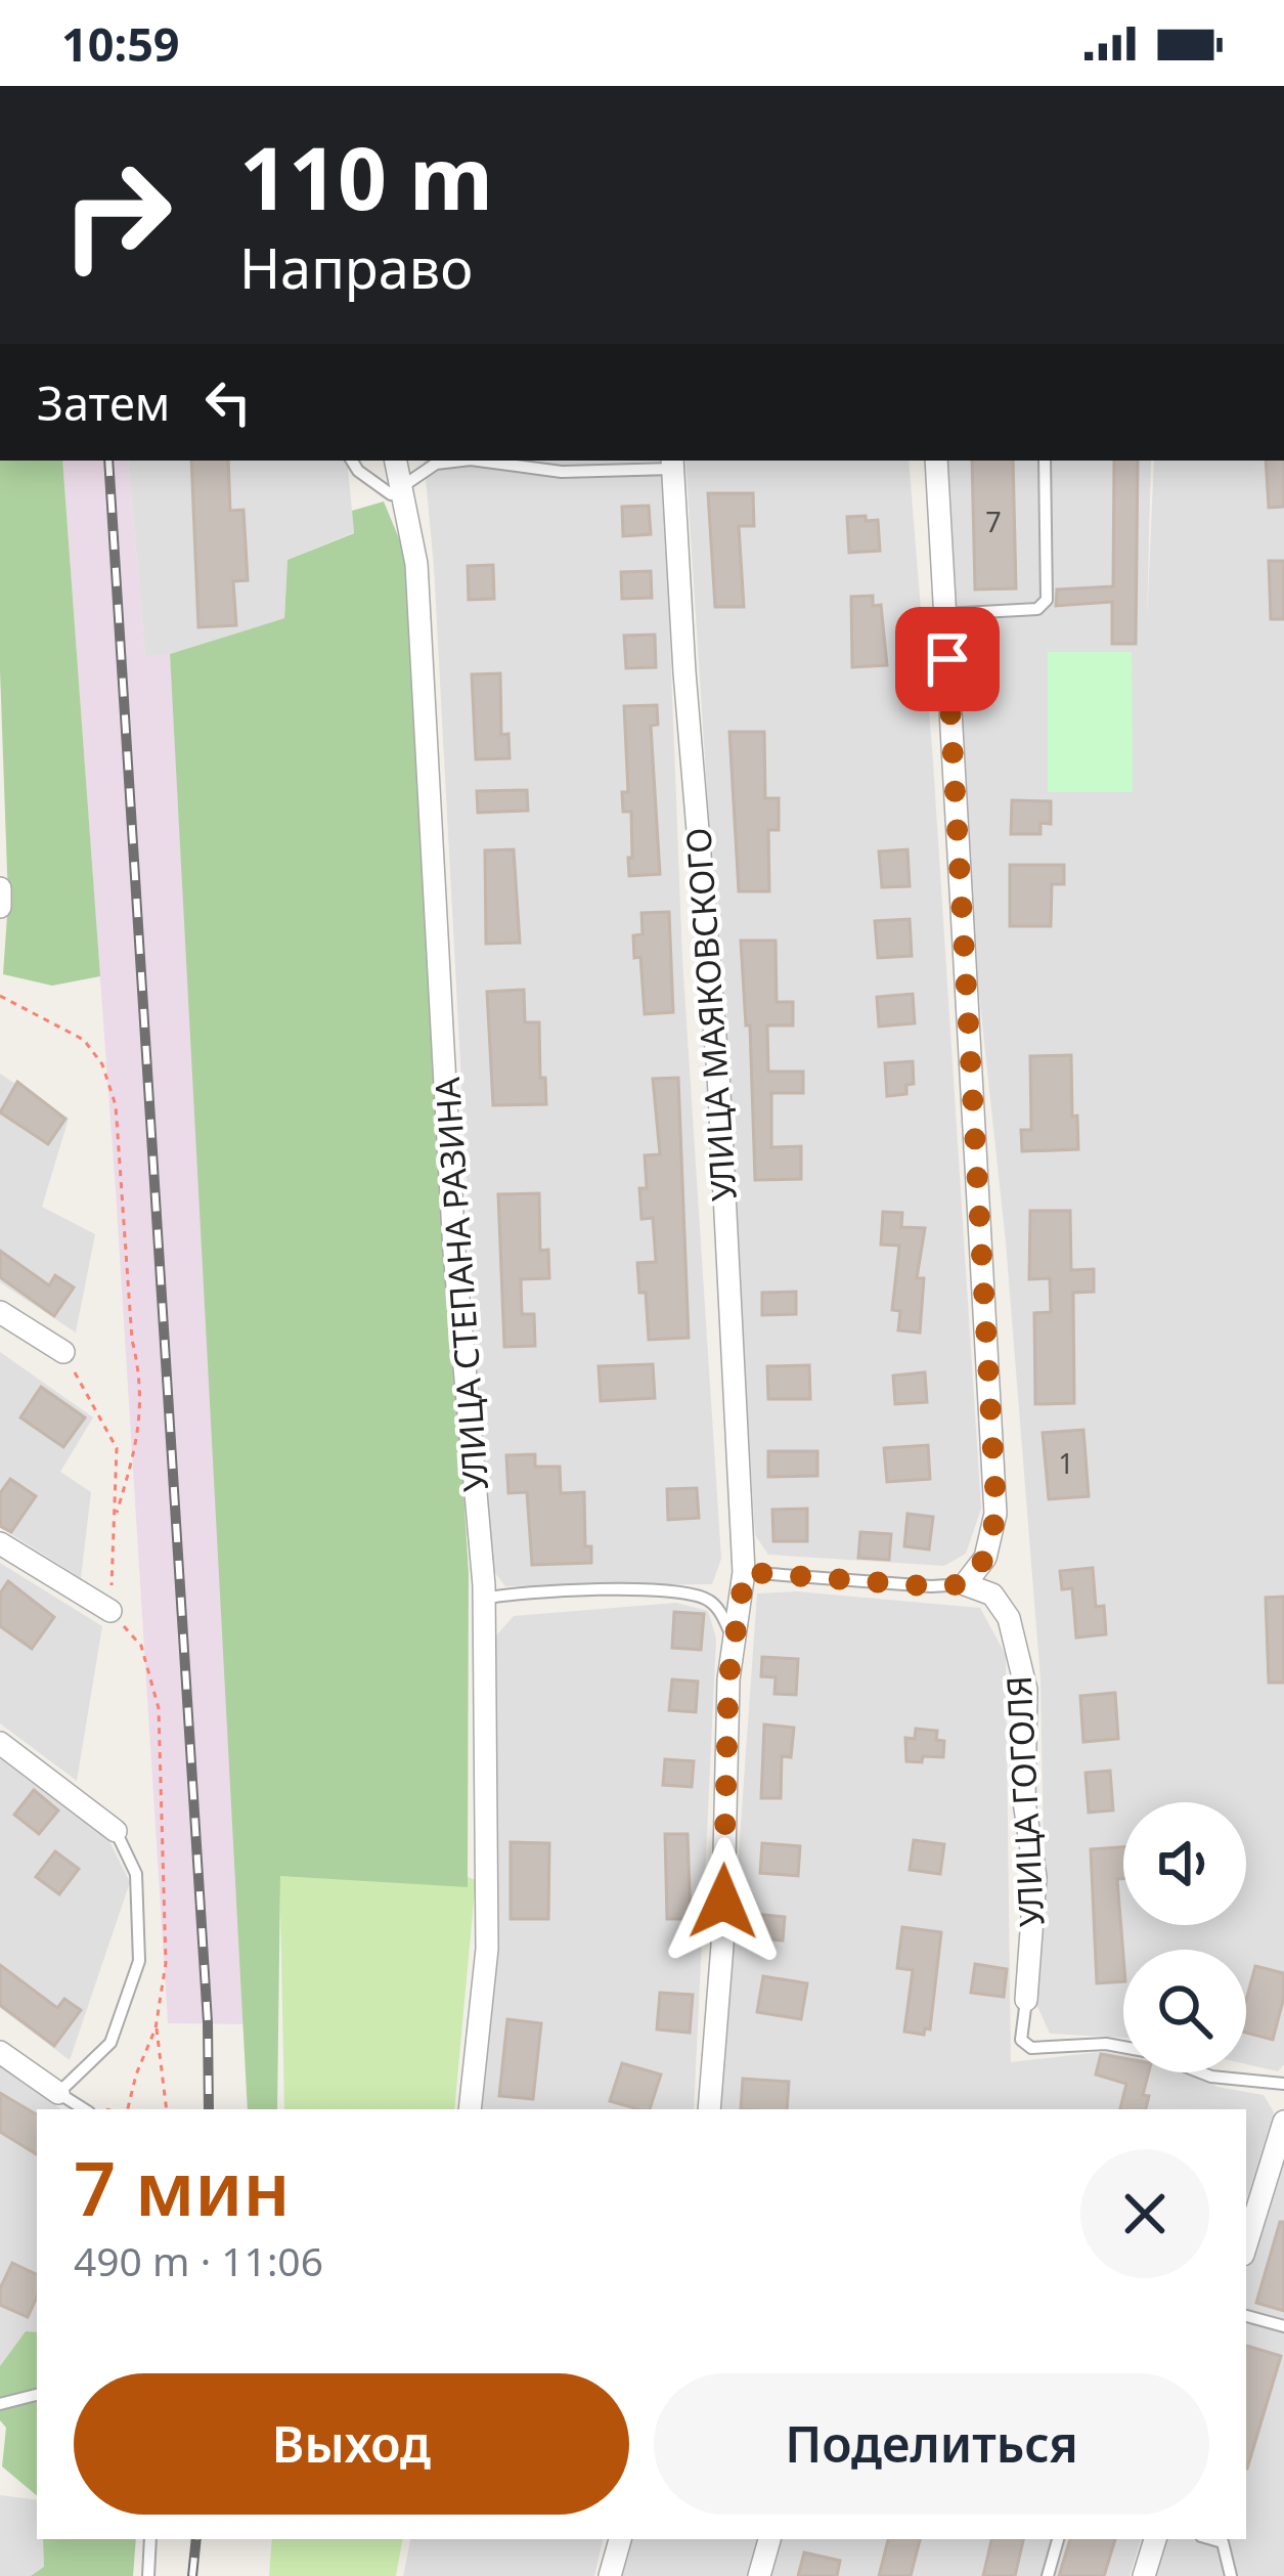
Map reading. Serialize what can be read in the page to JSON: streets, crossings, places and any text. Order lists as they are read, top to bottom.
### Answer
{
  "streets": {
    "street": ["УЛИЦА МАЯКОВСКОГО", "УЛИЦА СТЕПАНА РАЗИНА", "УЛИЦА ГОГОЛЯ"]
  },
  "house_numbers": ["7", "1"],
  "page": {
    "status": "10:59",
    "turn": ["110 m", "Направо"],
    "then": "Затем",
    "heading": ["7 мин", "490 m · 11:06"],
    "buttons": ["Выход", "Поделиться"]
  }
}
